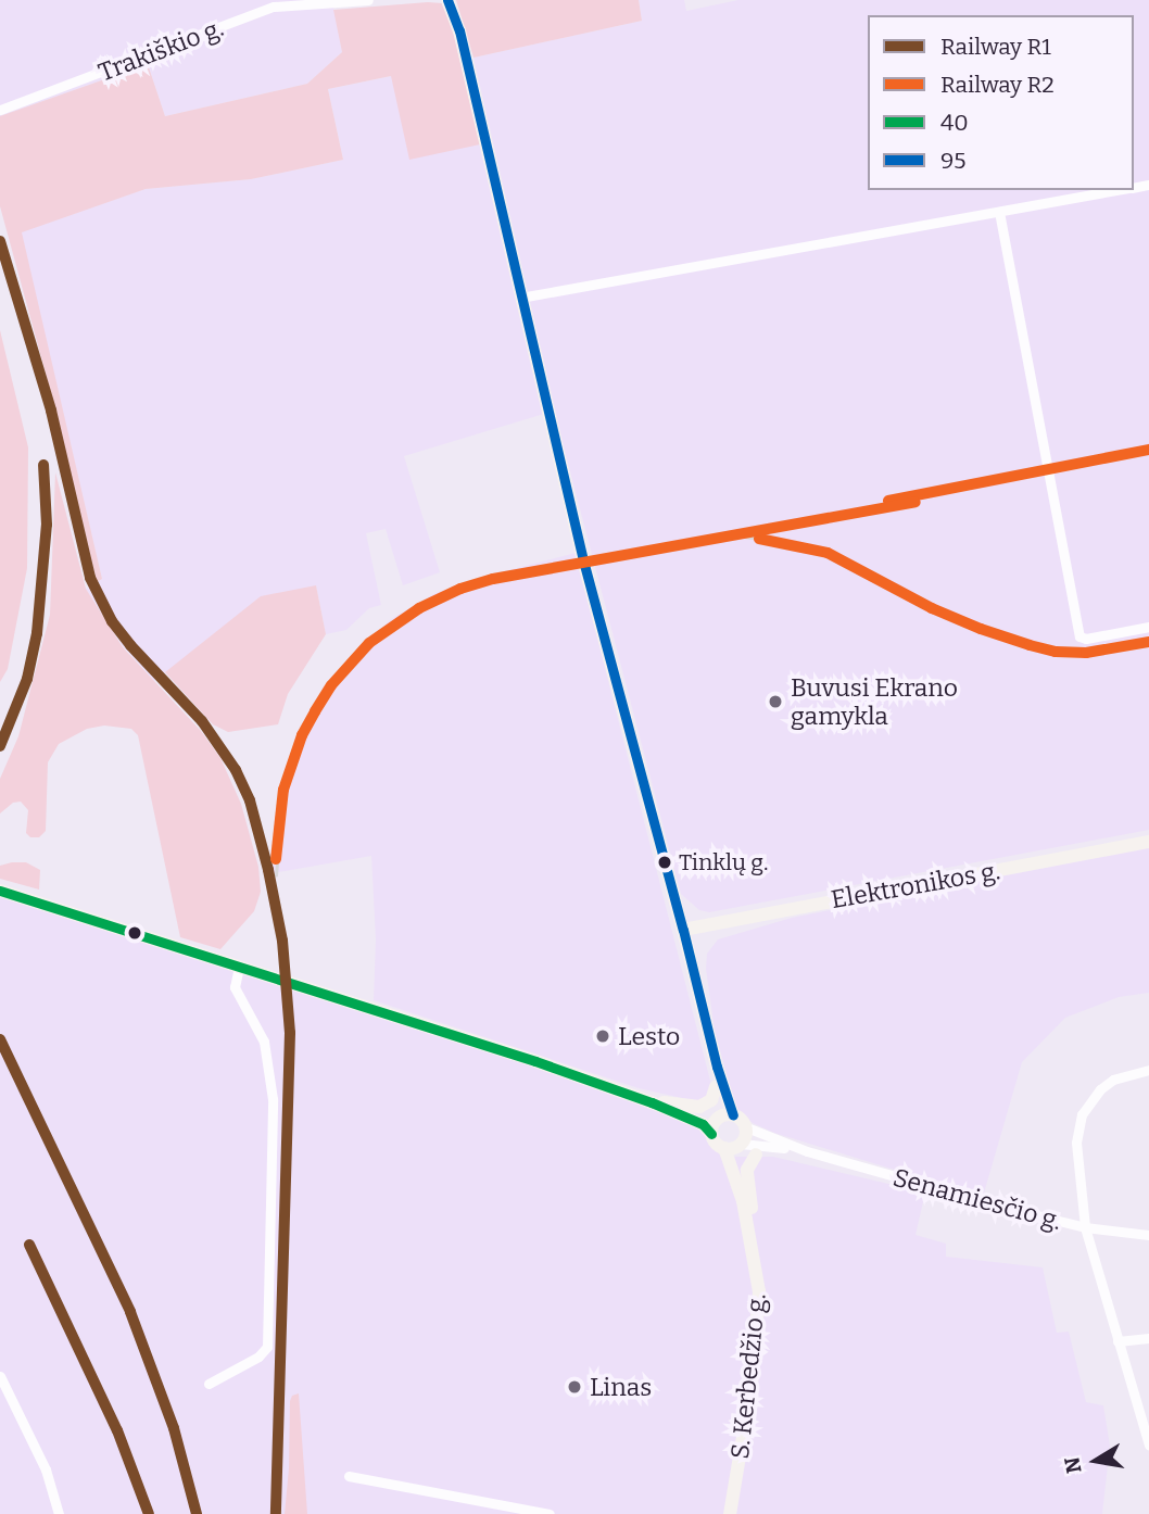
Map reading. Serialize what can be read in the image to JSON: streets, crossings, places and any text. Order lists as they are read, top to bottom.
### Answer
{
  "streets": {
    "main road": ["Elektronikos g.", "Senamiesčio g.", "S. Kerbedžio g."],
    "street": ["Trakiškio g."]
  },
  "crossings": [
    ["Senamiesčio g.", "S. Kerbedžio g."]
  ],
  "places": [
    "Buvusi Ekrano gamykla",
    "Tinklų g.",
    "Lesto",
    "Linas"
  ],
  "lines": [
    "transit line 95",
    "rail line R1",
    "rail line R2",
    "transit line 40"
  ],
  "legend": [
    "Railway R1",
    "Railway R2",
    "40",
    "95"
  ],
  "north": "left"
}
